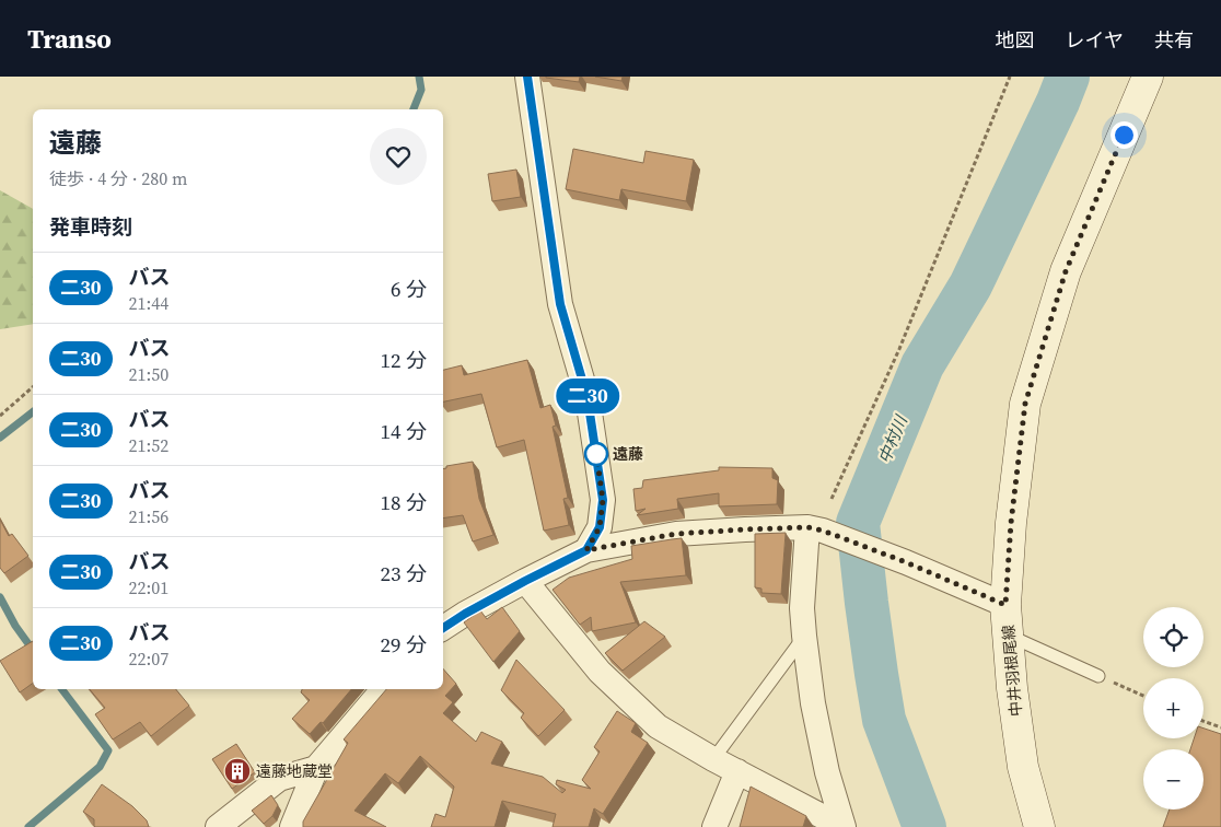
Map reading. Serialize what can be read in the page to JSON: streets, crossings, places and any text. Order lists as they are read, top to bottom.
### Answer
{
  "streets": {
    "main road": ["中井羽根尾線"]
  },
  "water": ["中村川"],
  "places": {
    "other": ["遠藤"],
    "building": ["遠藤地蔵堂"]
  },
  "lines": ["bus line 二30"],
  "page": {
    "header": "Transo",
    "nav": ["地図", "レイヤ", "共有"],
    "on_map": "二30",
    "heading": [
      ["遠藤", "徒歩 · 4 分 · 280 m"],
      "発車時刻"
    ],
    "list": [
      {
        "mark": "二30",
        "name": "バス",
        "note": "21:44",
        "value": "6 分"
      },
      {
        "mark": "二30",
        "name": "バス",
        "note": "21:50",
        "value": "12 分"
      },
      {
        "mark": "二30",
        "name": "バス",
        "note": "21:52",
        "value": "14 分"
      },
      {
        "mark": "二30",
        "name": "バス",
        "note": "21:56",
        "value": "18 分"
      },
      {
        "mark": "二30",
        "name": "バス",
        "note": "22:01",
        "value": "23 分"
      },
      {
        "mark": "二30",
        "name": "バス",
        "note": "22:07",
        "value": "29 分"
      }
    ],
    "map_buttons": ["+", "−"]
  }
}
